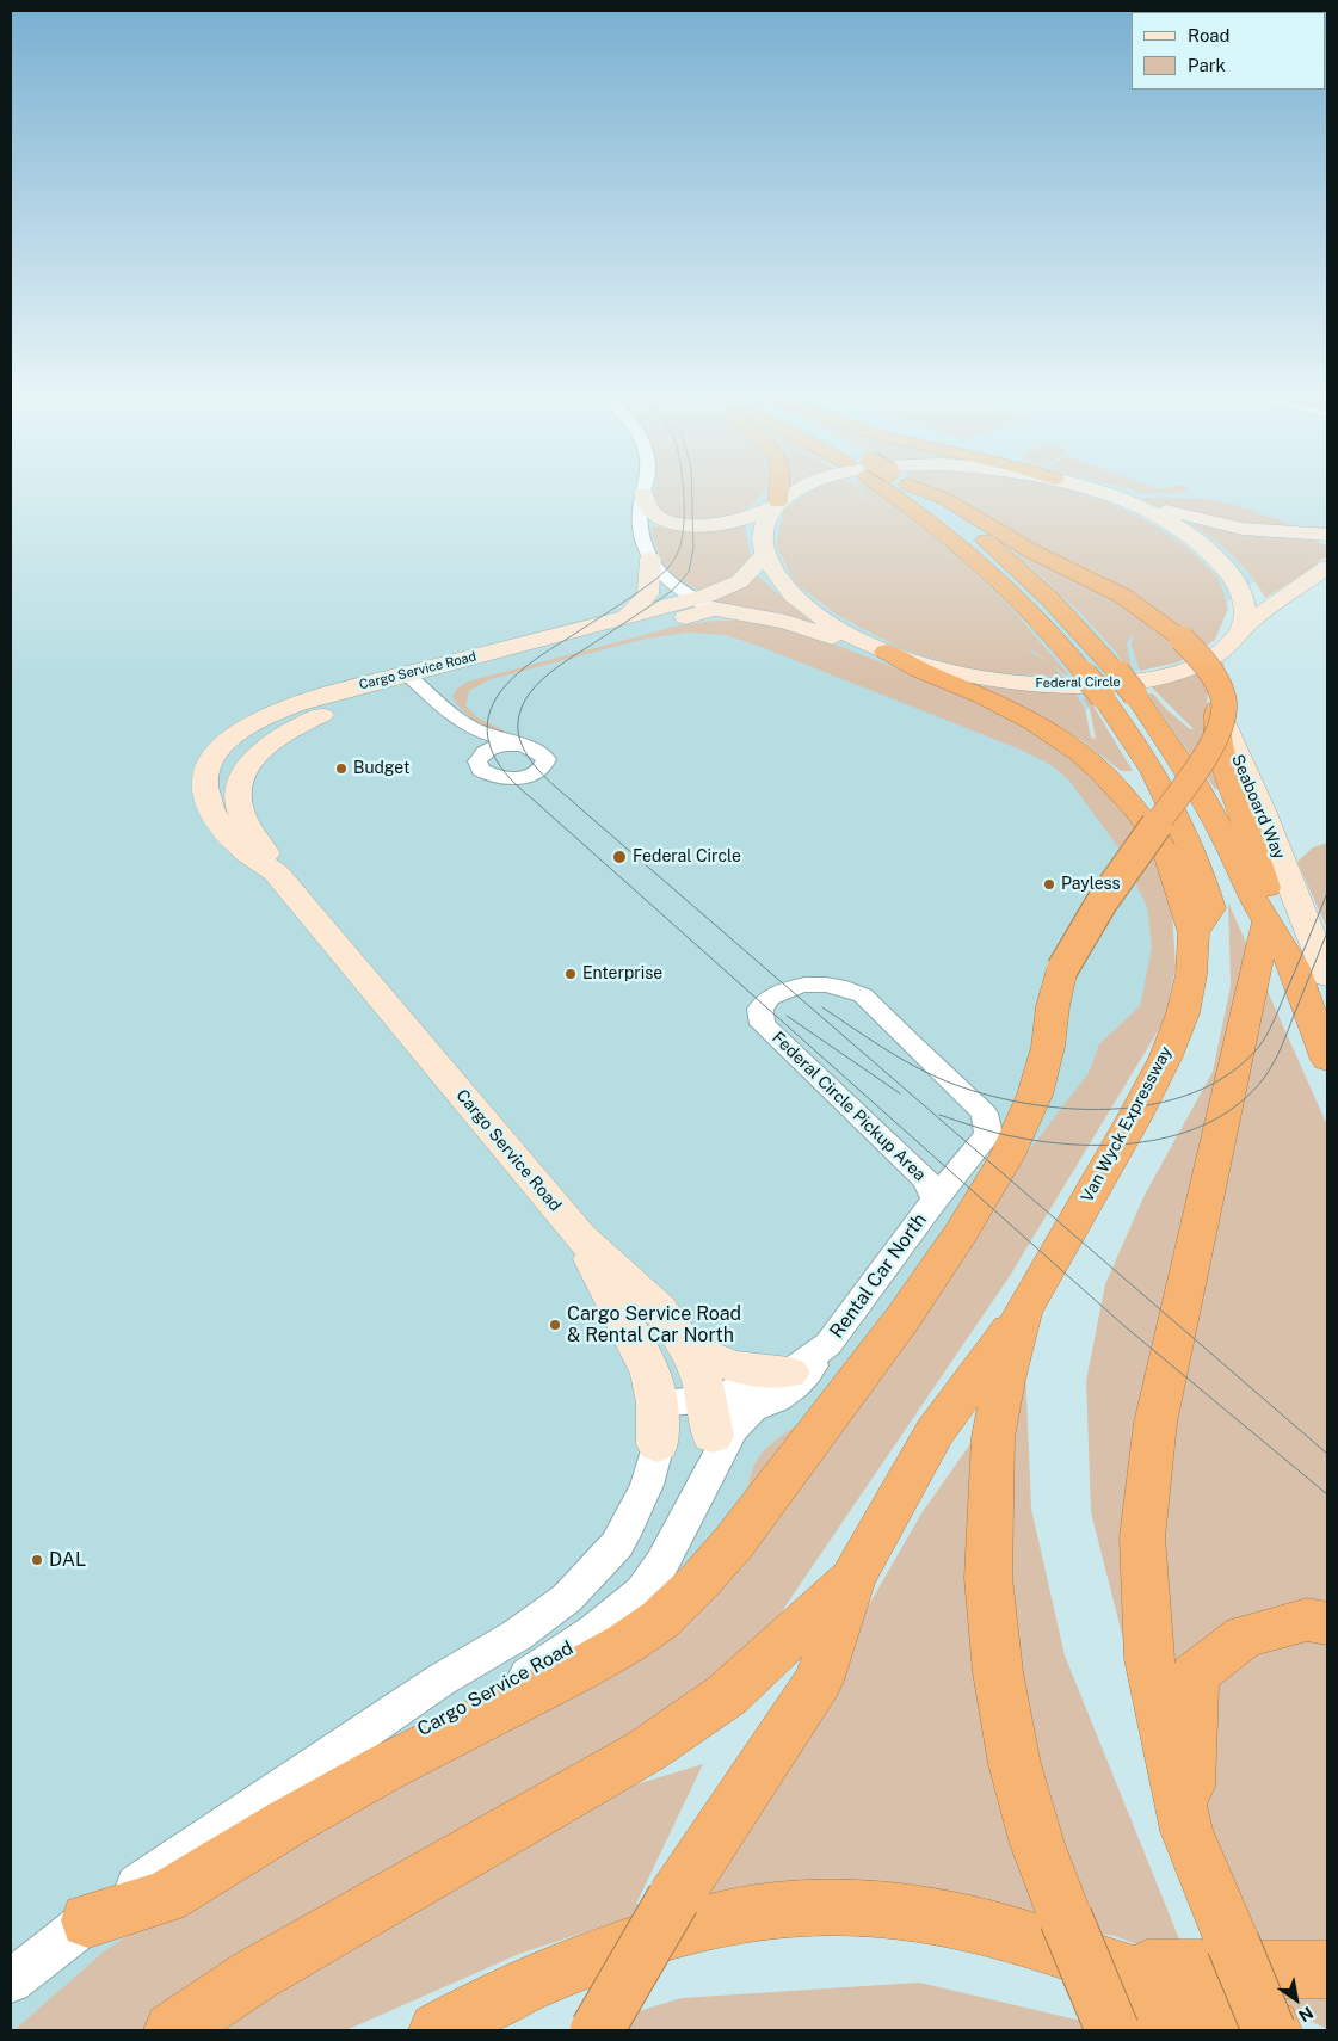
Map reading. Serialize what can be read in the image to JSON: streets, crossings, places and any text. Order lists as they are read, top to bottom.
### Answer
{
  "streets": {
    "highway": ["Van Wyck Expressway"],
    "street": [
      "Cargo Service Road",
      "Federal Circle",
      "Seaboard Way",
      "Federal Circle Pickup Area",
      "Rental Car North"
    ]
  },
  "crossings": [
    ["Cargo Service Road", "Federal Circle"],
    ["Cargo Service Road", "Rental Car North"],
    ["Federal Circle Pickup Area", "Rental Car North"]
  ],
  "places": [
    "Budget",
    "Federal Circle",
    "Payless",
    "Enterprise",
    "Cargo Service Road & Rental Car North",
    "DAL"
  ],
  "legend": ["Road", "Park"],
  "north": "bottom right"
}
